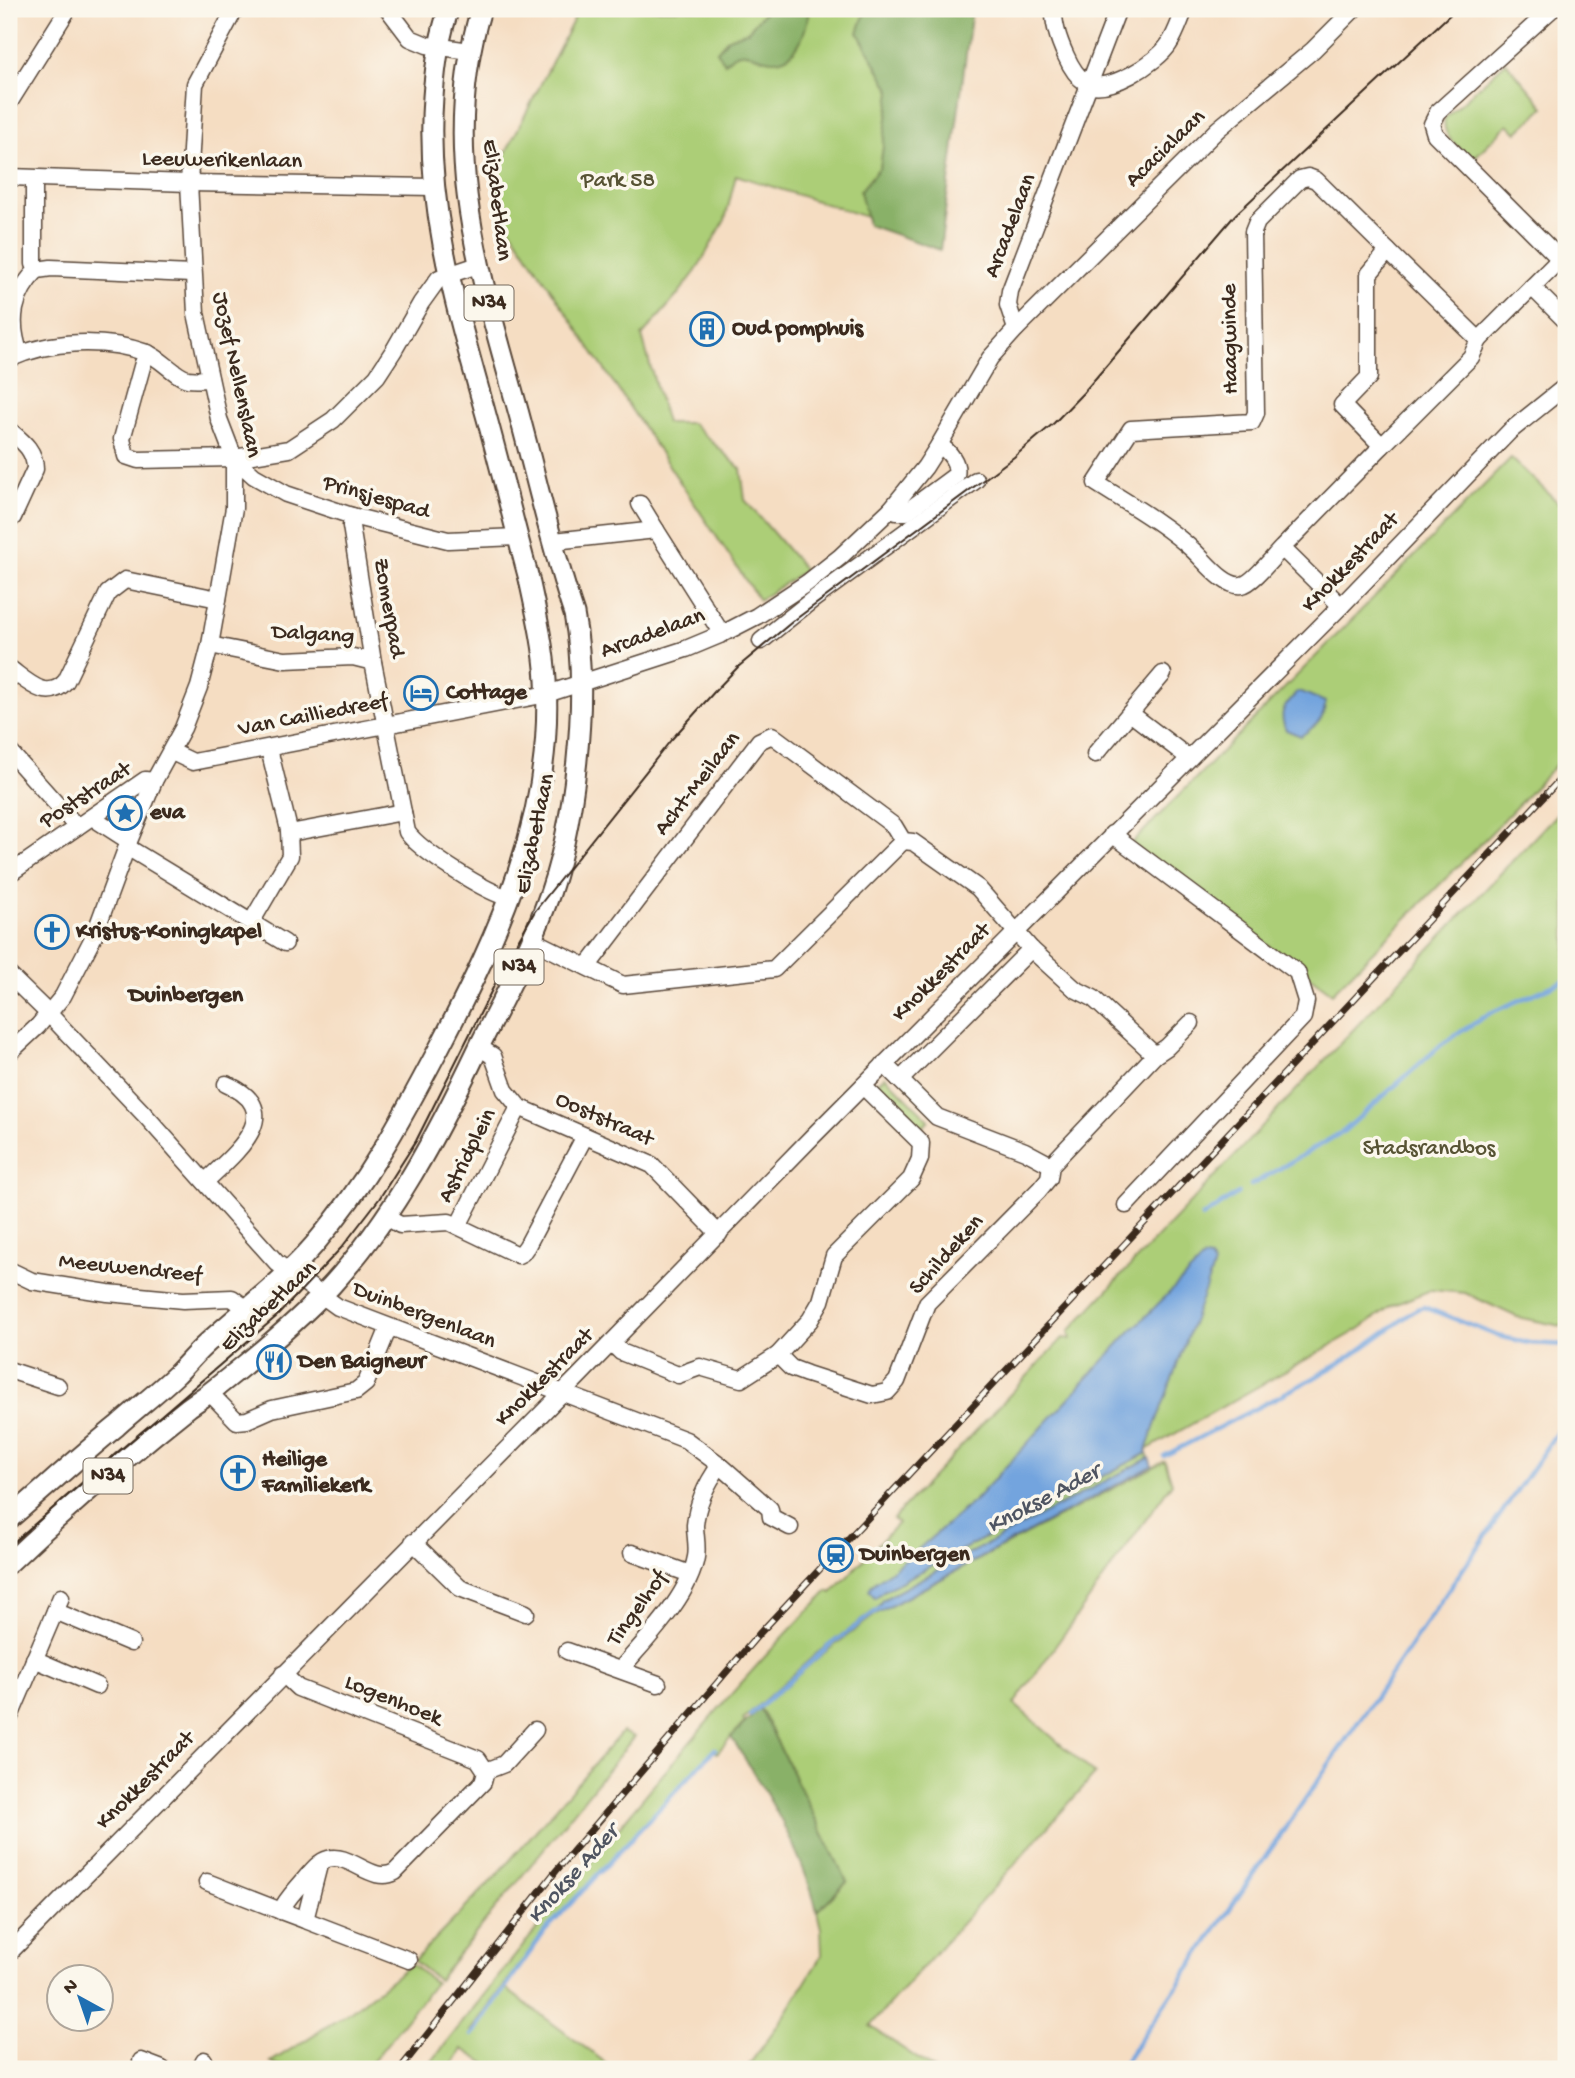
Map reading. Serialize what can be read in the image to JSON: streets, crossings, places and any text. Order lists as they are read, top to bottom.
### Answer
{
  "streets": {
    "main road": ["Elizabetlaan", "N34"],
    "street": [
      "Acacialaan",
      "Leeuwerikenlaan",
      "Arcadelaan",
      "Haagwinde",
      "Jozef Nellenslaan",
      "Prinsjespad",
      "Knokkestraat",
      "Zomerpad",
      "Dalgang",
      "Van Cailliedreef",
      "Acht-Meilaan",
      "Poststraat",
      "Ooststraat",
      "Astridplein",
      "Schildeken",
      "Meeuwendreef",
      "Duinbergenlaan",
      "Tingelhof",
      "Logenhoek"
    ]
  },
  "crossings": [
    ["Acacialaan", "Arcadelaan"],
    ["Leeuwerikenlaan", "Elizabetlaan"],
    ["Leeuwerikenlaan", "Jozef Nellenslaan"],
    ["Elizabetlaan", "Arcadelaan"],
    ["Elizabetlaan", "Prinsjespad"],
    ["Elizabetlaan", "Zomerpad"],
    ["Elizabetlaan", "Van Cailliedreef"],
    ["Elizabetlaan", "Ooststraat"],
    ["Elizabetlaan", "Astridplein"],
    ["Elizabetlaan", "Meeuwendreef"],
    ["Elizabetlaan", "Duinbergenlaan"],
    ["Arcadelaan", "Van Cailliedreef"],
    ["Jozef Nellenslaan", "Prinsjespad"],
    ["Jozef Nellenslaan", "Dalgang"],
    ["Jozef Nellenslaan", "Van Cailliedreef"],
    ["Jozef Nellenslaan", "Poststraat"],
    ["Jozef Nellenslaan", "Duinbergenlaan"],
    ["Prinsjespad", "Zomerpad"],
    ["Knokkestraat", "Acht-Meilaan"],
    ["Knokkestraat", "Ooststraat"],
    ["Knokkestraat", "Duinbergenlaan"],
    ["Knokkestraat", "Logenhoek"],
    ["Zomerpad", "Dalgang"],
    ["Zomerpad", "Van Cailliedreef"],
    ["Ooststraat", "Astridplein"],
    ["Duinbergenlaan", "Tingelhof"]
  ],
  "districts": ["Duinbergen"],
  "water": ["Knokse Ader"],
  "parks": ["Park 58", "Stadsrandbos"],
  "places": {
    "building": ["Oud pomphuis"],
    "hotel": ["Cottage"],
    "place": ["eva"],
    "church": ["Kristus-Koningkapel", "Heilige Familiekerk"],
    "restaurant": ["Den Baigneur"],
    "station": ["Duinbergen"]
  },
  "north": "top left"
}
